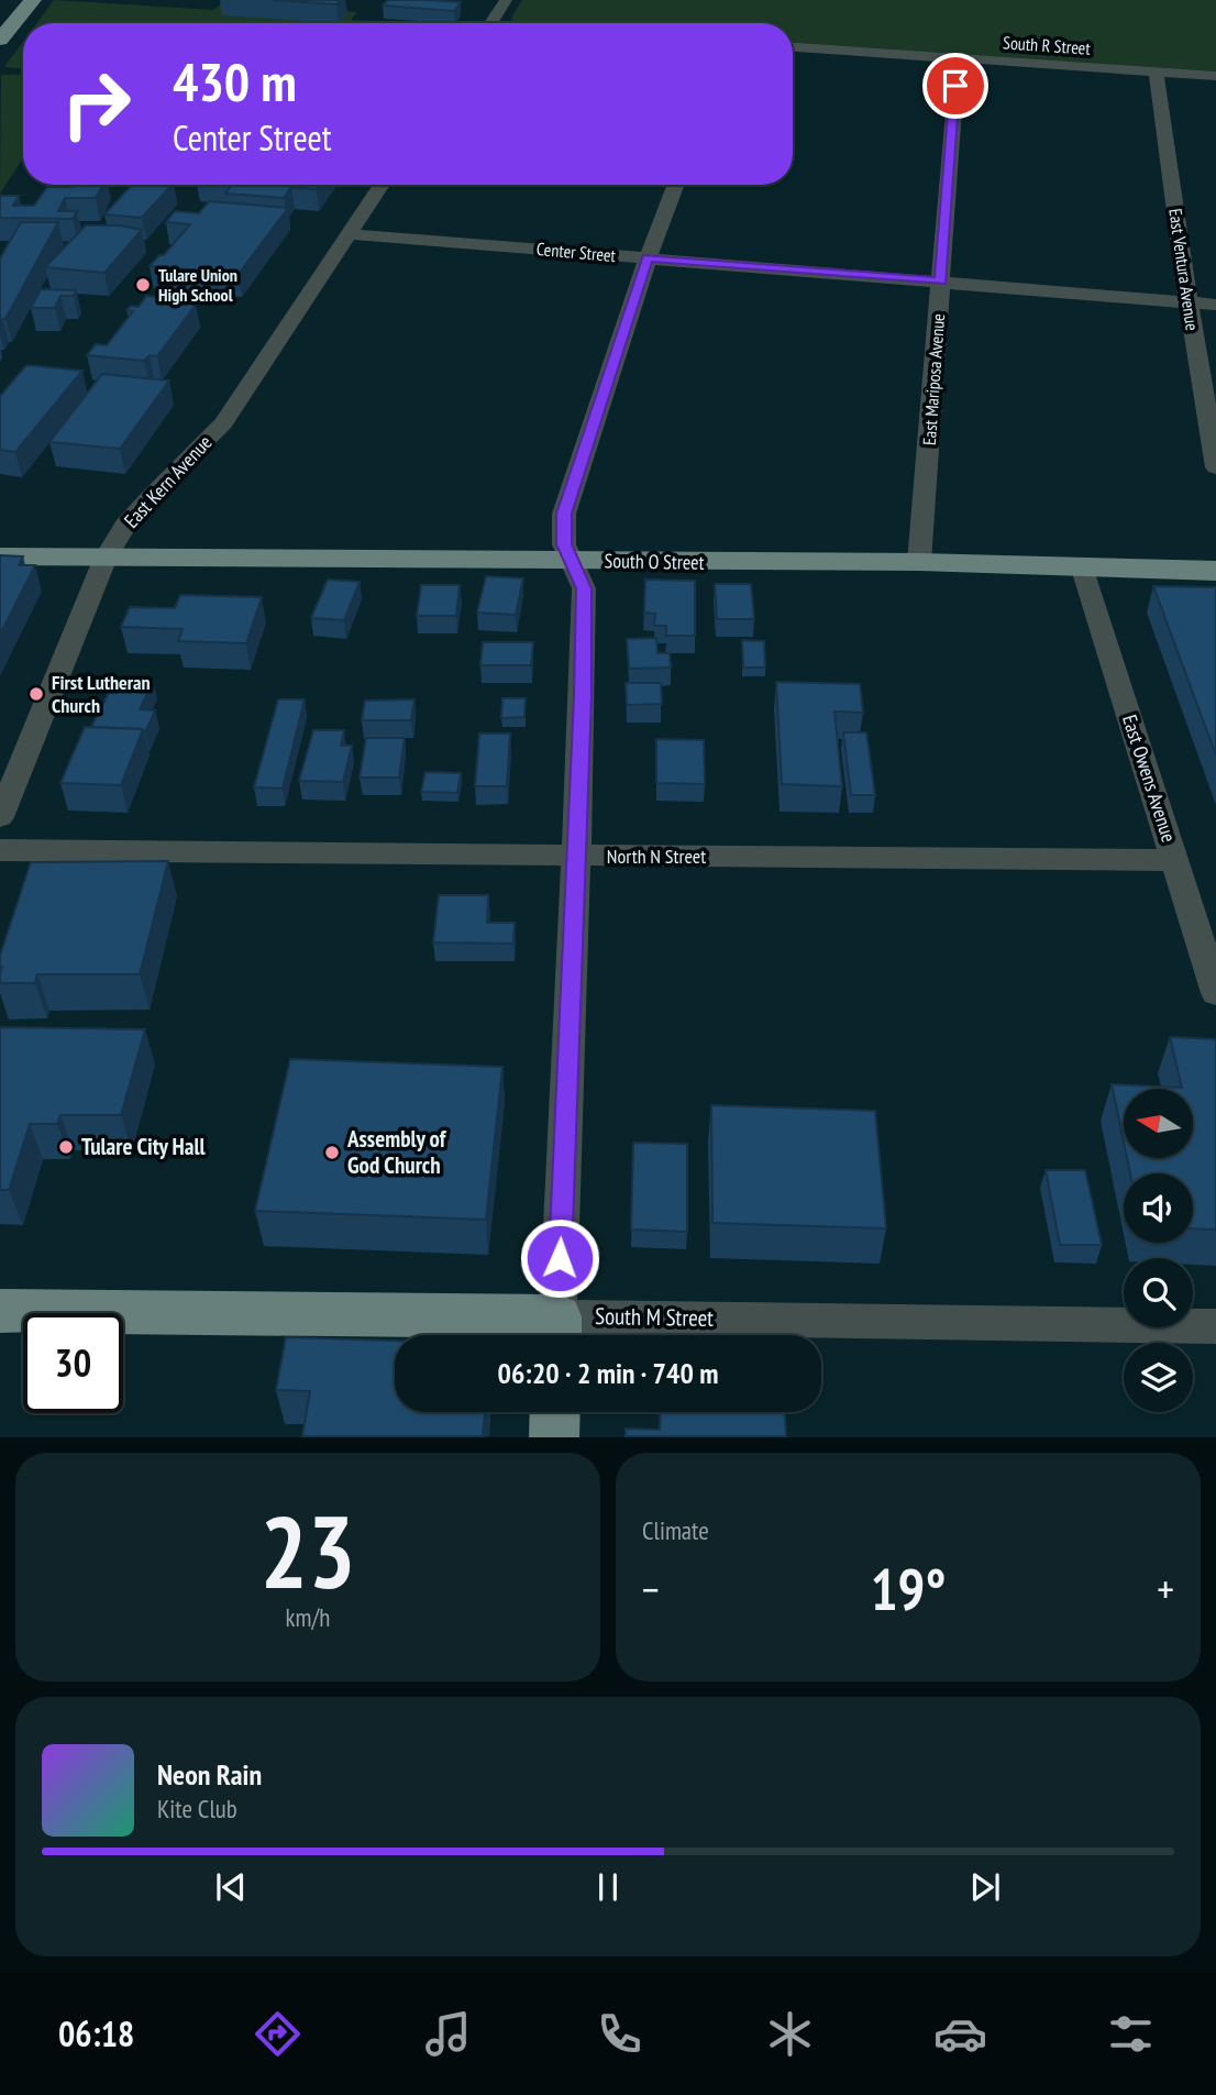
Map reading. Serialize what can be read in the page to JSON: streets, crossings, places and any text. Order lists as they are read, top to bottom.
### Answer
{
  "streets": {
    "main road": ["South O Street", "South M Street"],
    "street": [
      "South R Street",
      "Center Street",
      "East Ventura Avenue",
      "East Mariposa Avenue",
      "East Kern Avenue",
      "East Owens Avenue",
      "North N Street"
    ]
  },
  "crossings": [
    ["South R Street", "East Ventura Avenue"],
    ["South R Street", "East Mariposa Avenue"],
    ["Center Street", "East Ventura Avenue"],
    ["Center Street", "East Mariposa Avenue"],
    ["Center Street", "East Kern Avenue"],
    ["East Mariposa Avenue", "South O Street"],
    ["East Kern Avenue", "South O Street"],
    ["South O Street", "East Owens Avenue"],
    ["East Owens Avenue", "North N Street"]
  ],
  "places": [
    "Tulare Union High School",
    "First Lutheran Church",
    "Tulare City Hall",
    "Assembly of God Church"
  ],
  "north": "left",
  "page": {
    "turn": ["430 m", "Center Street"],
    "limit": "30",
    "trip": "06:20 · 2 min · 740 m",
    "tile": [
      ["23", "km/h"],
      "Climate"
    ],
    "heat": ["−", "19°", "+"],
    "song": ["Neon Rain", "Kite Club"],
    "tabs": "06:18"
  }
}
